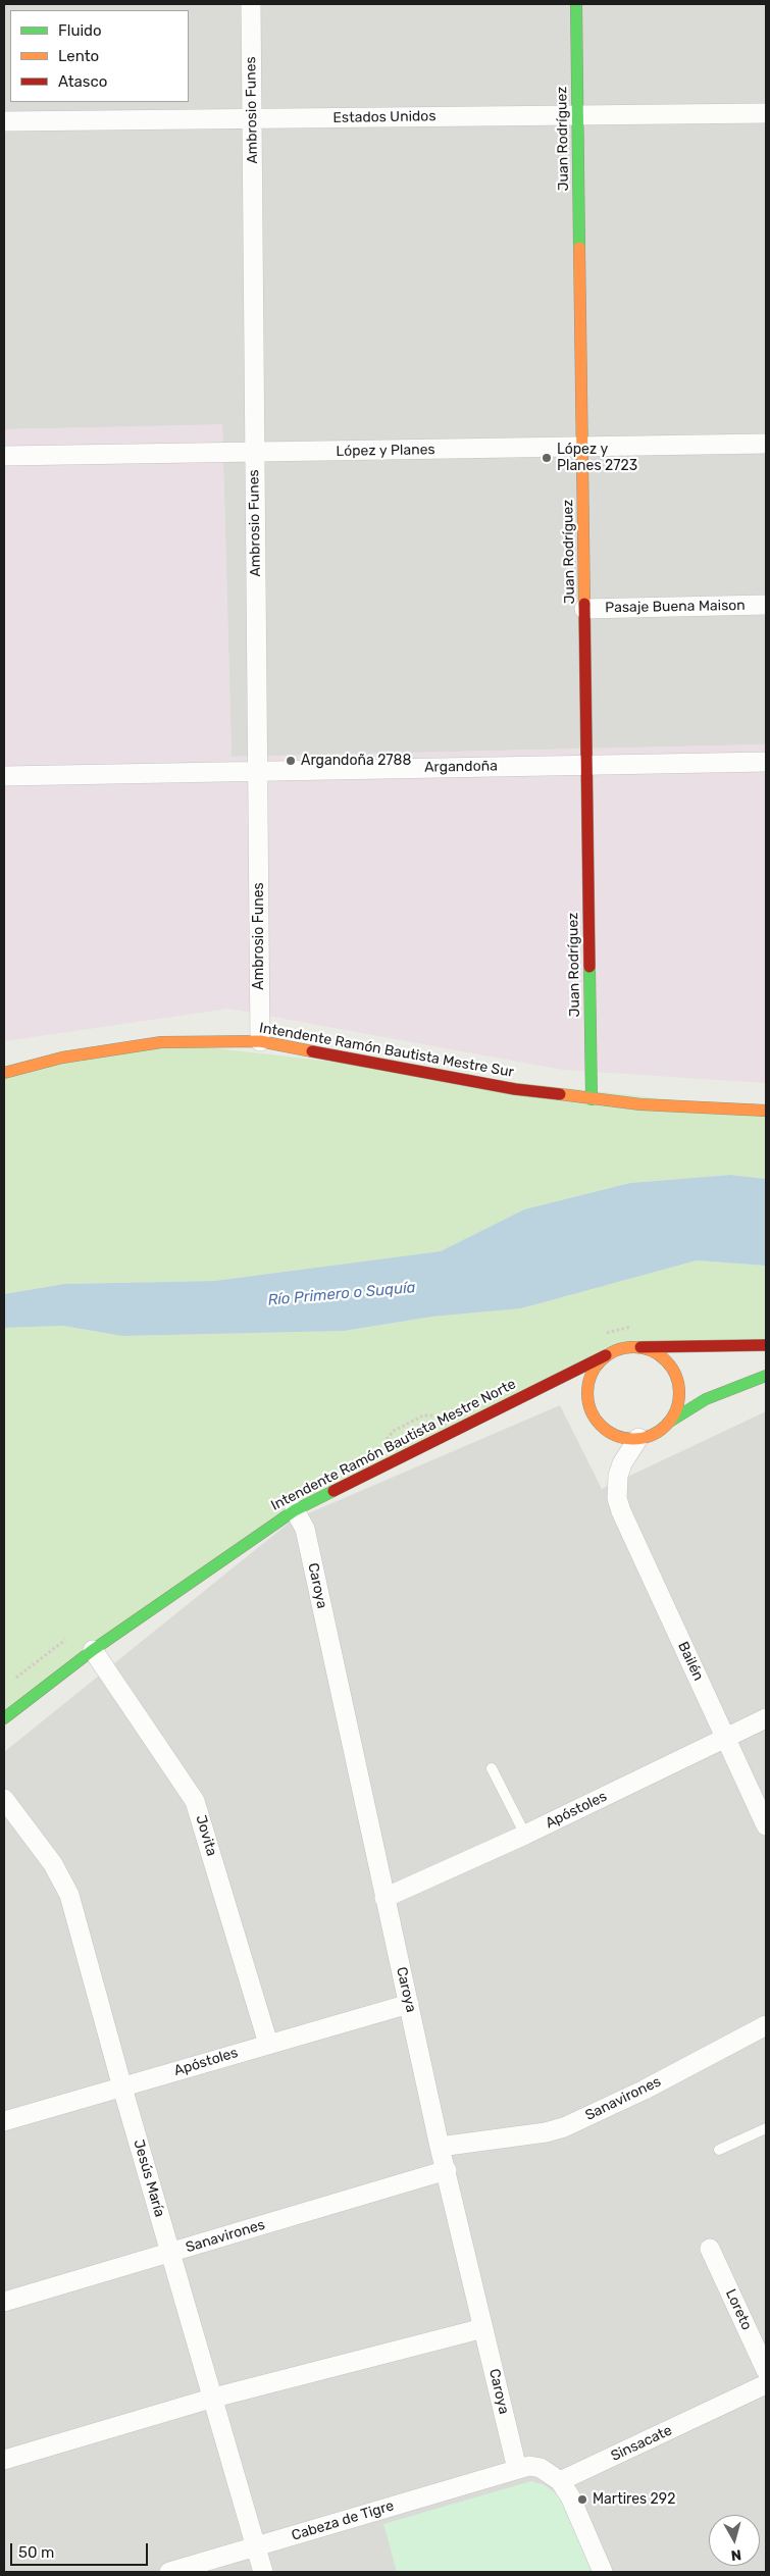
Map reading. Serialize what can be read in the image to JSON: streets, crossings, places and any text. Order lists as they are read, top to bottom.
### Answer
{
  "streets": {
    "main road": ["Juan Rodríguez", "Intendente Ramón Bautista Mestre Sur", "Intendente Ramón Bautista Mestre Norte"],
    "street": [
      "Ambrosio Funes",
      "Estados Unidos",
      "López y Planes",
      "Pasaje Buena Maison",
      "Argandoña",
      "Caroya",
      "Bailén",
      "Apóstoles",
      "Jovita",
      "Sanavirones",
      "Jesús María",
      "Loreto",
      "Sinsacate",
      "Cabeza de Tigre"
    ]
  },
  "crossings": [
    ["Ambrosio Funes", "Estados Unidos"],
    ["Ambrosio Funes", "López y Planes"],
    ["Ambrosio Funes", "Argandoña"],
    ["Ambrosio Funes", "Intendente Ramón Bautista Mestre Sur"],
    ["Estados Unidos", "Juan Rodríguez"],
    ["Juan Rodríguez", "López y Planes"],
    ["Juan Rodríguez", "Pasaje Buena Maison"],
    ["Juan Rodríguez", "Argandoña"],
    ["Juan Rodríguez", "Intendente Ramón Bautista Mestre Sur"],
    ["Intendente Ramón Bautista Mestre Norte", "Caroya"],
    ["Intendente Ramón Bautista Mestre Norte", "Bailén"],
    ["Intendente Ramón Bautista Mestre Norte", "Jovita"],
    ["Caroya", "Apóstoles"],
    ["Caroya", "Sanavirones"],
    ["Caroya", "Cabeza de Tigre"],
    ["Bailén", "Apóstoles"],
    ["Apóstoles", "Jovita"],
    ["Apóstoles", "Jesús María"],
    ["Sanavirones", "Jesús María"],
    ["Jesús María", "Cabeza de Tigre"]
  ],
  "water": ["Río Primero o Suquía"],
  "places": ["López y Planes 2723", "Argandoña 2788", "Martires 292"],
  "legend": ["Fluido", "Lento", "Atasco"],
  "scale_bar": "50 m",
  "north": "bottom"
}
